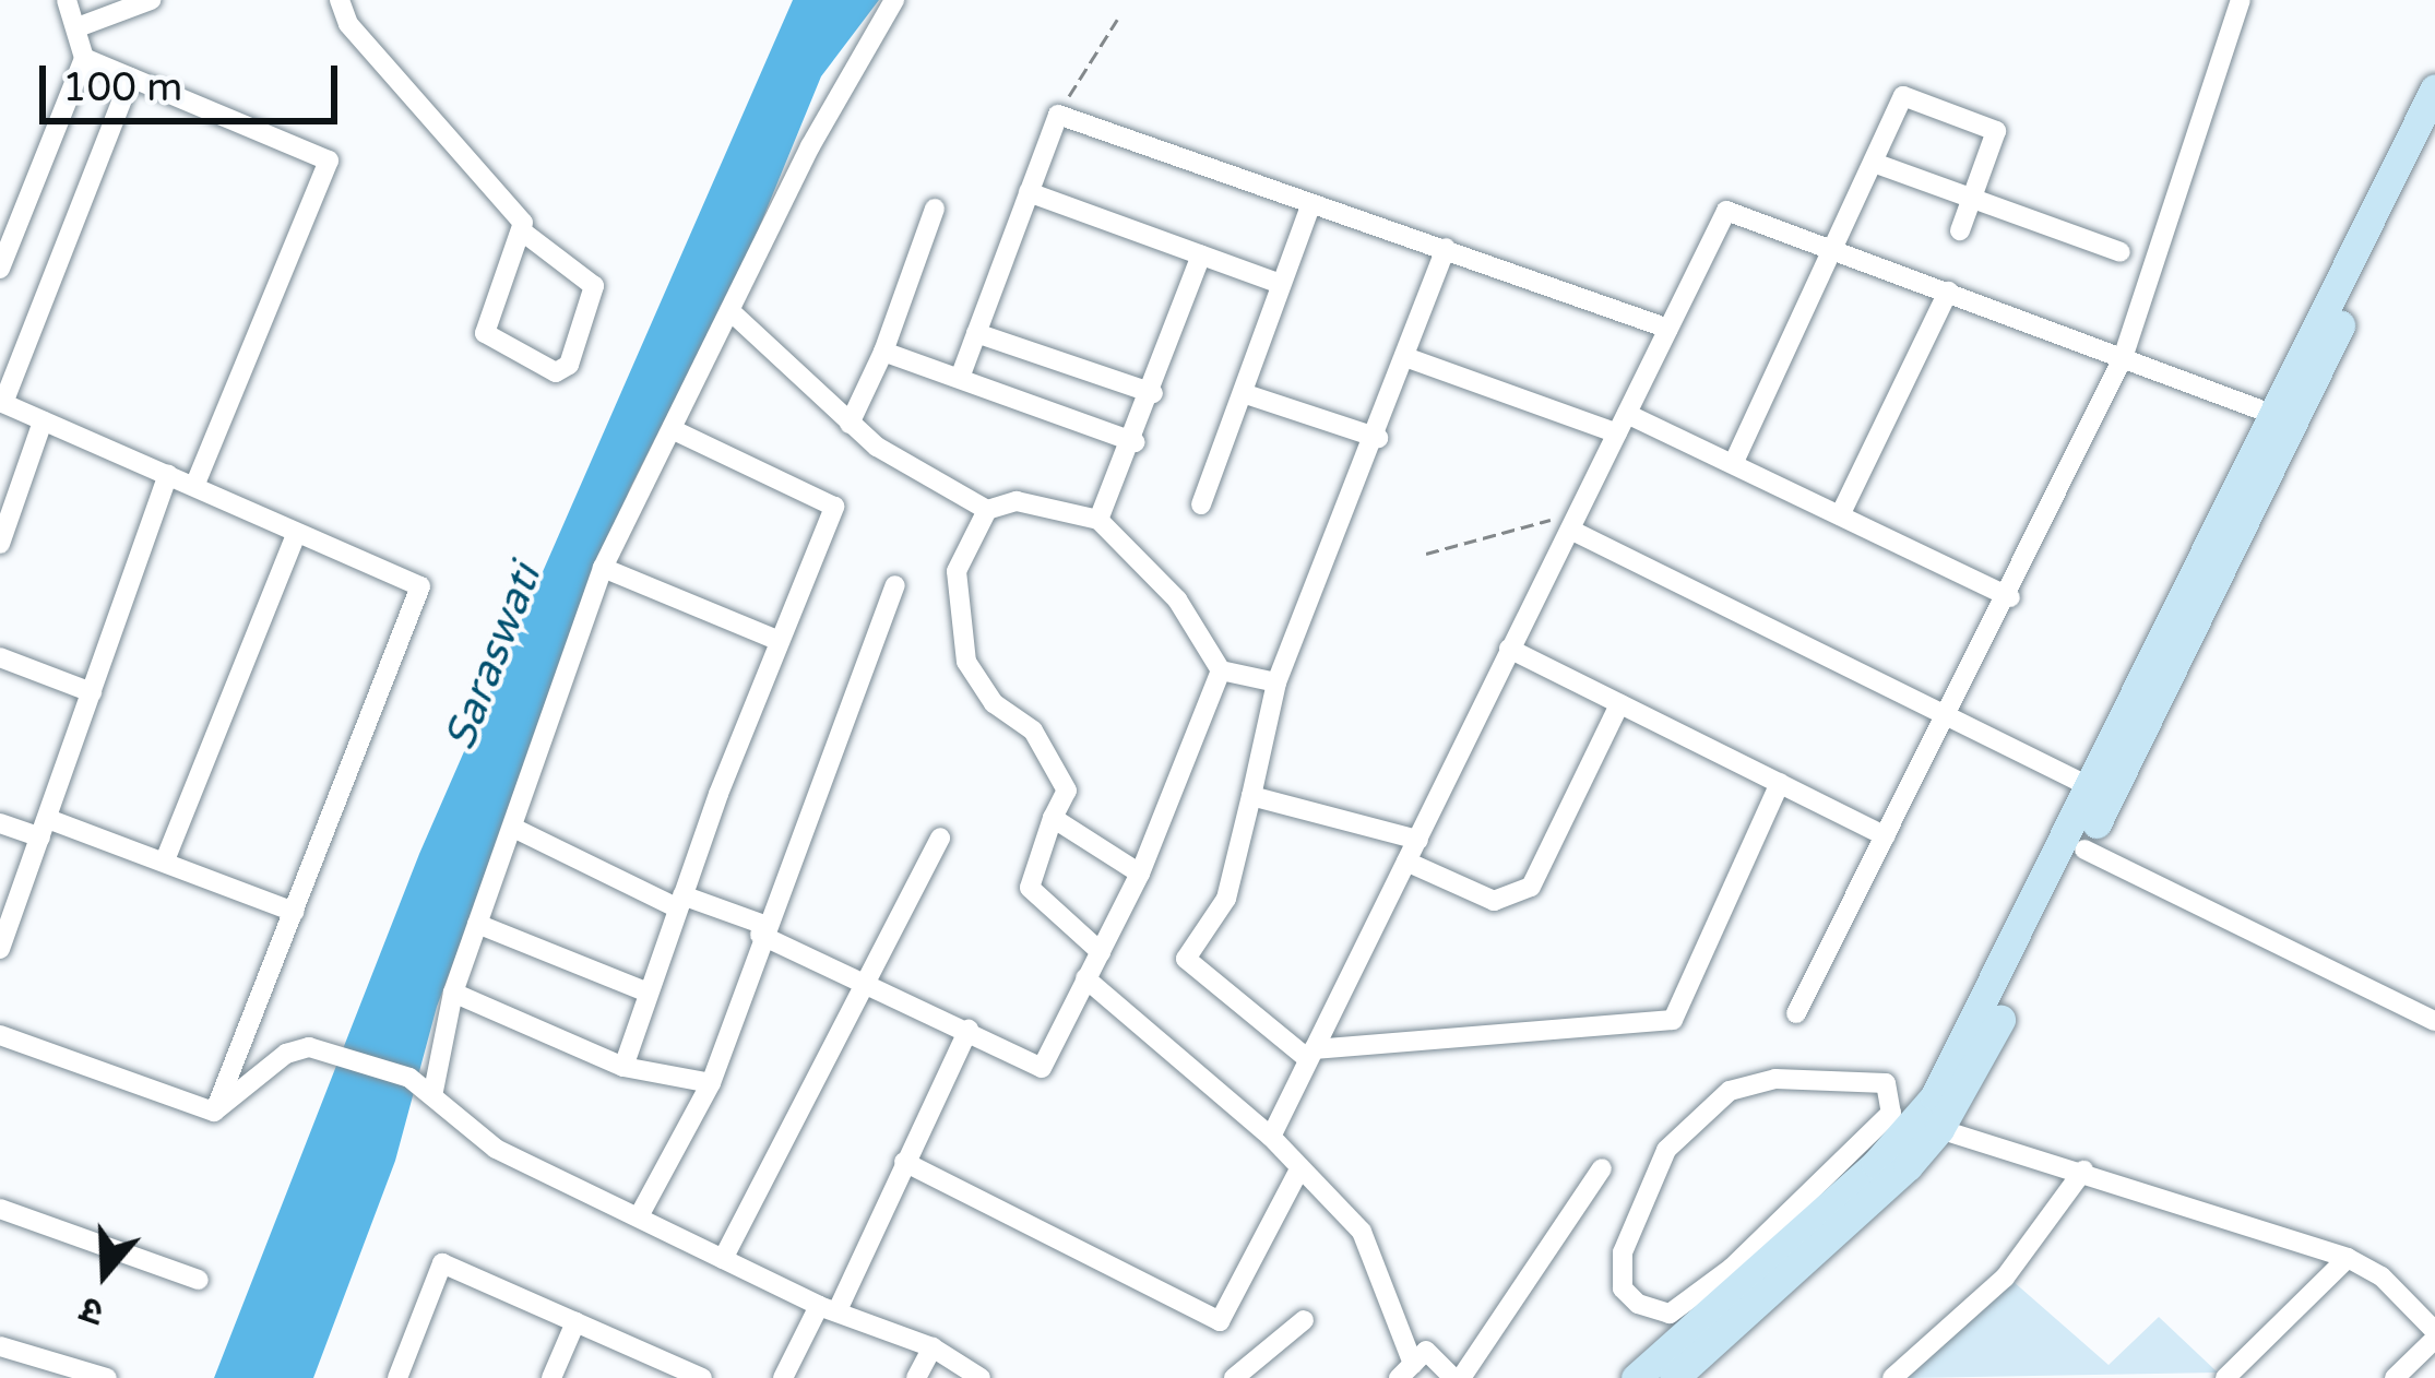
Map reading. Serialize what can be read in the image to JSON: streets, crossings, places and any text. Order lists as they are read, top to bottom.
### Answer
{
  "water": ["Saraswati"],
  "scale_bar": "100 m",
  "north": "bottom"
}
